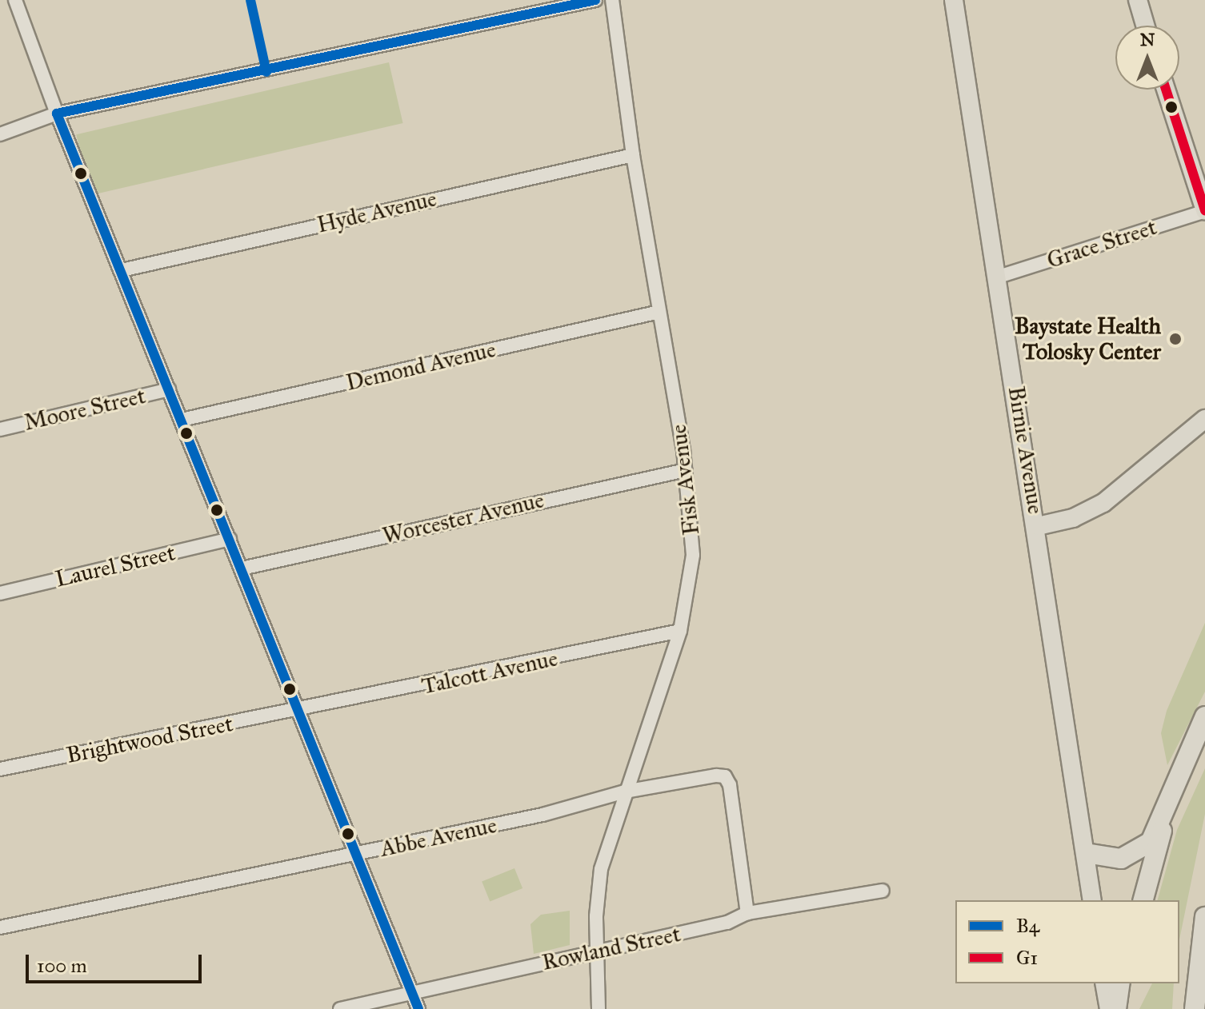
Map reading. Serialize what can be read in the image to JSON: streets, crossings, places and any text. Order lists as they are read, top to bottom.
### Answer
{
  "streets": {
    "main road": ["Birnie Avenue"],
    "street": [
      "Hyde Avenue",
      "Grace Street",
      "Demond Avenue",
      "Moore Street",
      "Fisk Avenue",
      "Worcester Avenue",
      "Laurel Street",
      "Talcott Avenue",
      "Brightwood Street",
      "Abbe Avenue",
      "Rowland Street"
    ]
  },
  "crossings": [
    ["Hyde Avenue", "Fisk Avenue"],
    ["Grace Street", "Birnie Avenue"],
    ["Demond Avenue", "Fisk Avenue"],
    ["Fisk Avenue", "Worcester Avenue"],
    ["Fisk Avenue", "Talcott Avenue"],
    ["Fisk Avenue", "Abbe Avenue"],
    ["Fisk Avenue", "Rowland Street"],
    ["Talcott Avenue", "Brightwood Street"],
    ["Abbe Avenue", "Rowland Street"]
  ],
  "places": ["Baystate Health Tolosky Center"],
  "lines": ["transit line B4", "transit line G1"],
  "legend": ["B4", "G1"],
  "scale_bar": "100 m",
  "north": "top"
}
